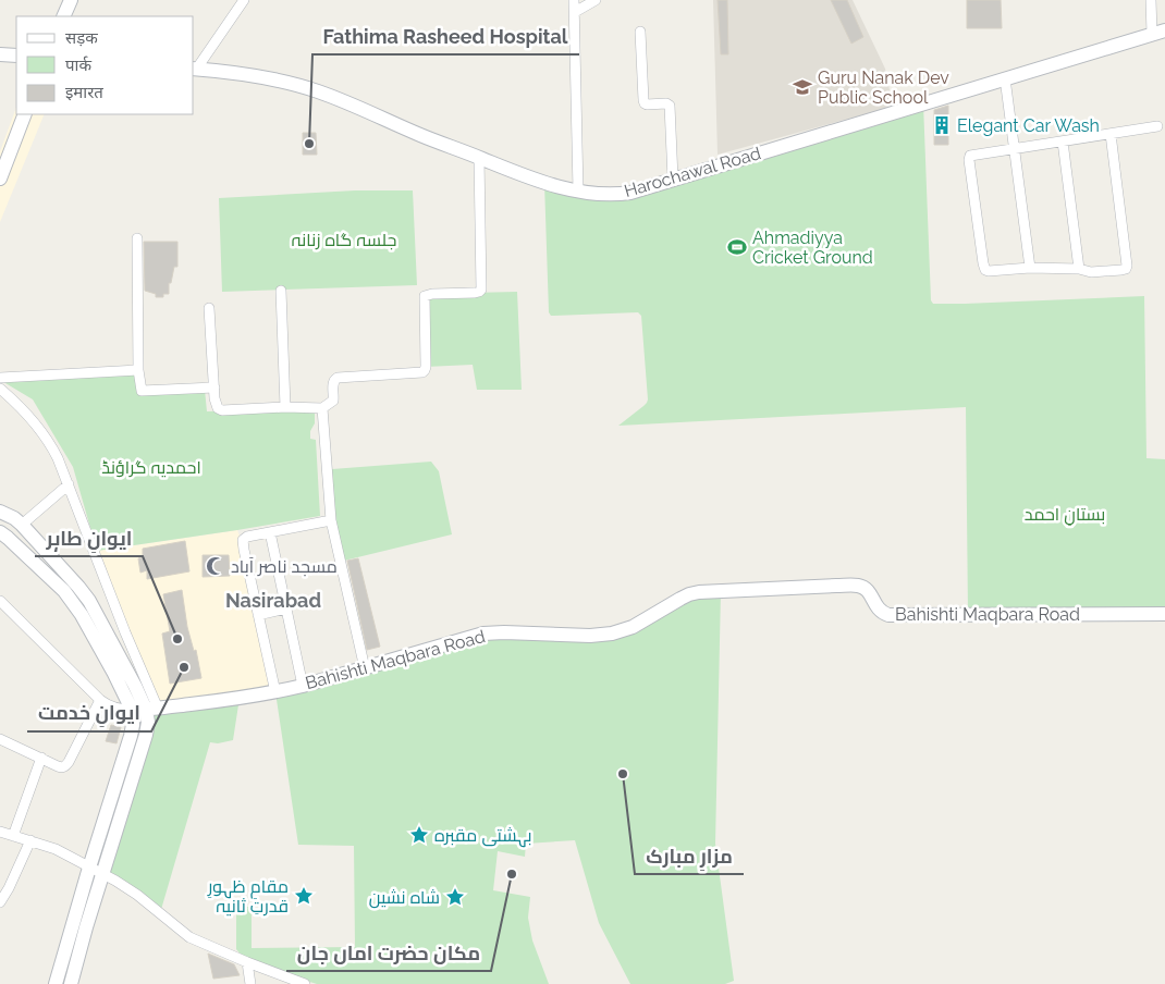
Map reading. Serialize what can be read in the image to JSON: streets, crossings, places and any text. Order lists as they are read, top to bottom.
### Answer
{
  "streets": {
    "street": ["Harochawal Road", "Bahishti Maqbara Road"]
  },
  "districts": ["Nasirabad"],
  "parks": ["جلسہ گاہ زنانہ", "احمدیہ گراؤنڈ", "بستانِ احمد"],
  "places": {
    "school or university": ["Guru Nanak Dev Public School"],
    "building": ["Elegant Car Wash"],
    "other": [
      "Fathima Rasheed Hospital",
      "ایوانِ طاہر",
      "ایوانِ خدمت",
      "مزارِ مبارک",
      "مکان حضرت اماں جان"
    ],
    "sports": ["Ahmadiyya Cricket Ground"],
    "mosque": ["مسجد ناصر آباد"],
    "place": ["بہشتی مقبرہ", "مقامِ ظہورِ قدرتِ ثانیہ", "شاہ نشین"]
  },
  "legend": ["सड़क", "पार्क", "इमारत"]
}
